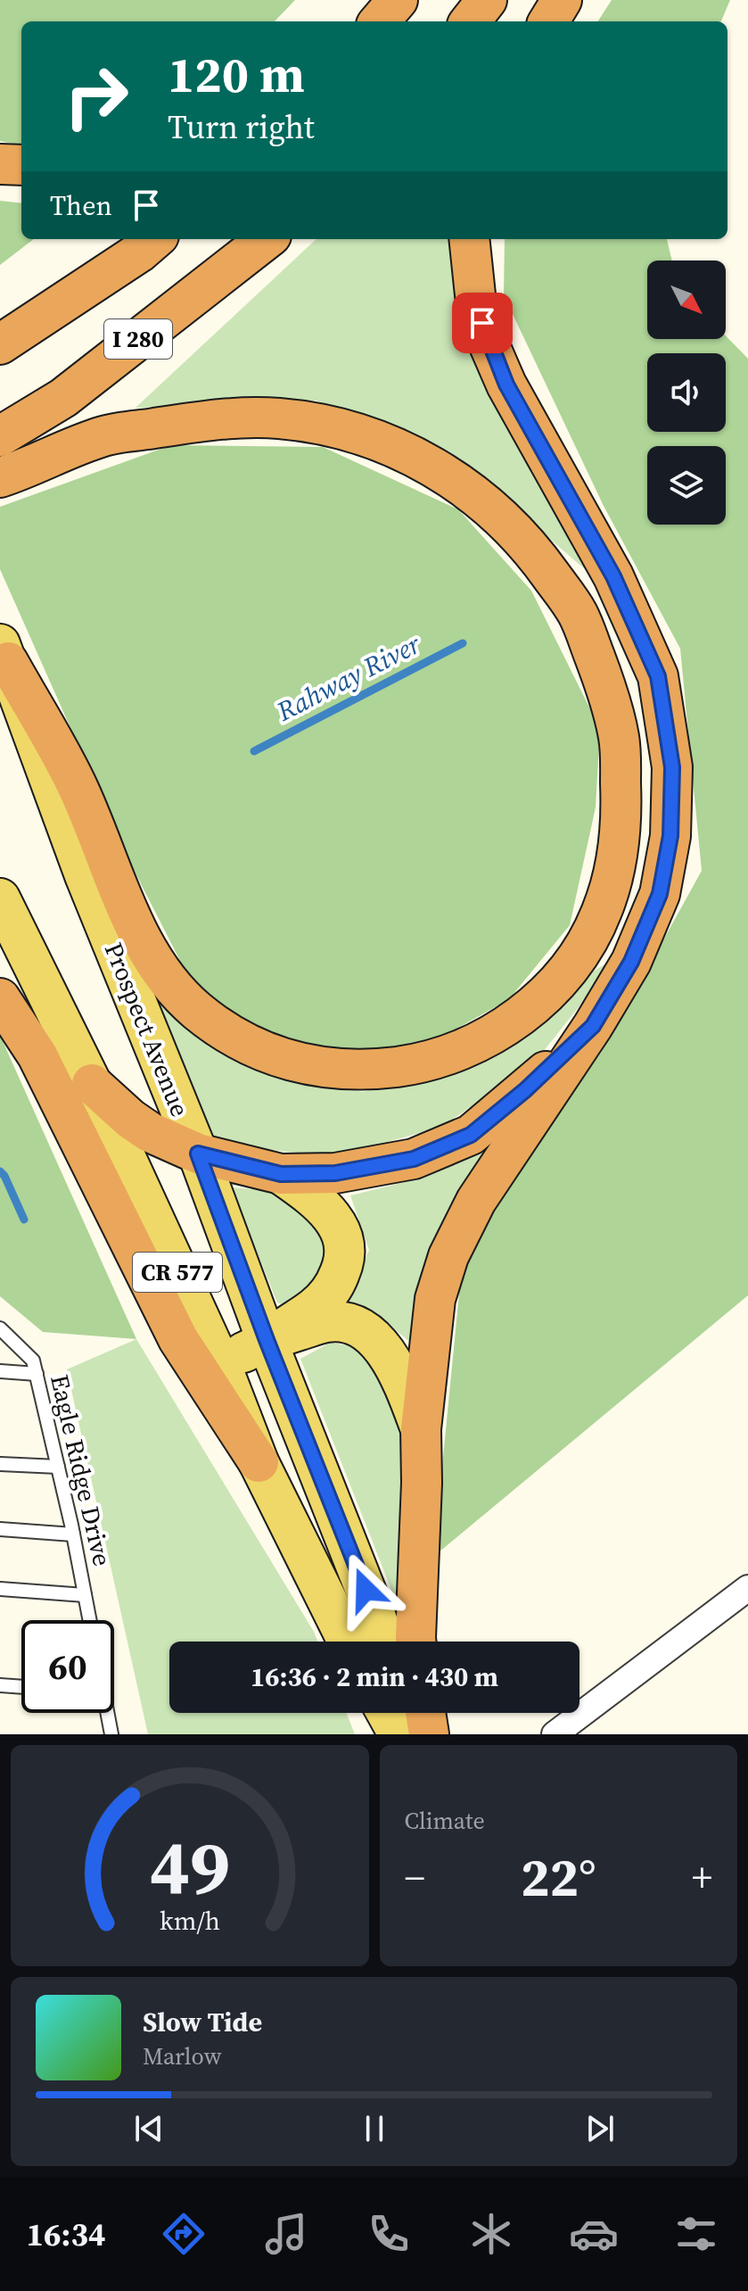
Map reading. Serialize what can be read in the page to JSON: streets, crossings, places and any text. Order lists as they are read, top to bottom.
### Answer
{
  "streets": {
    "highway": ["I 280"],
    "main road": ["Prospect Avenue", "CR 577"],
    "lane": ["Eagle Ridge Drive"]
  },
  "water": ["Rahway River"],
  "north": "bottom right",
  "page": {
    "turn": ["120 m", "Turn right"],
    "then": "Then",
    "limit": "60",
    "trip": "16:36 · 2 min · 430 m",
    "tile": "Climate",
    "heat": ["−", "22°", "+"],
    "song": ["Slow Tide", "Marlow"],
    "tabs": "16:34",
    "gauge": ["49", "km/h"]
  }
}
